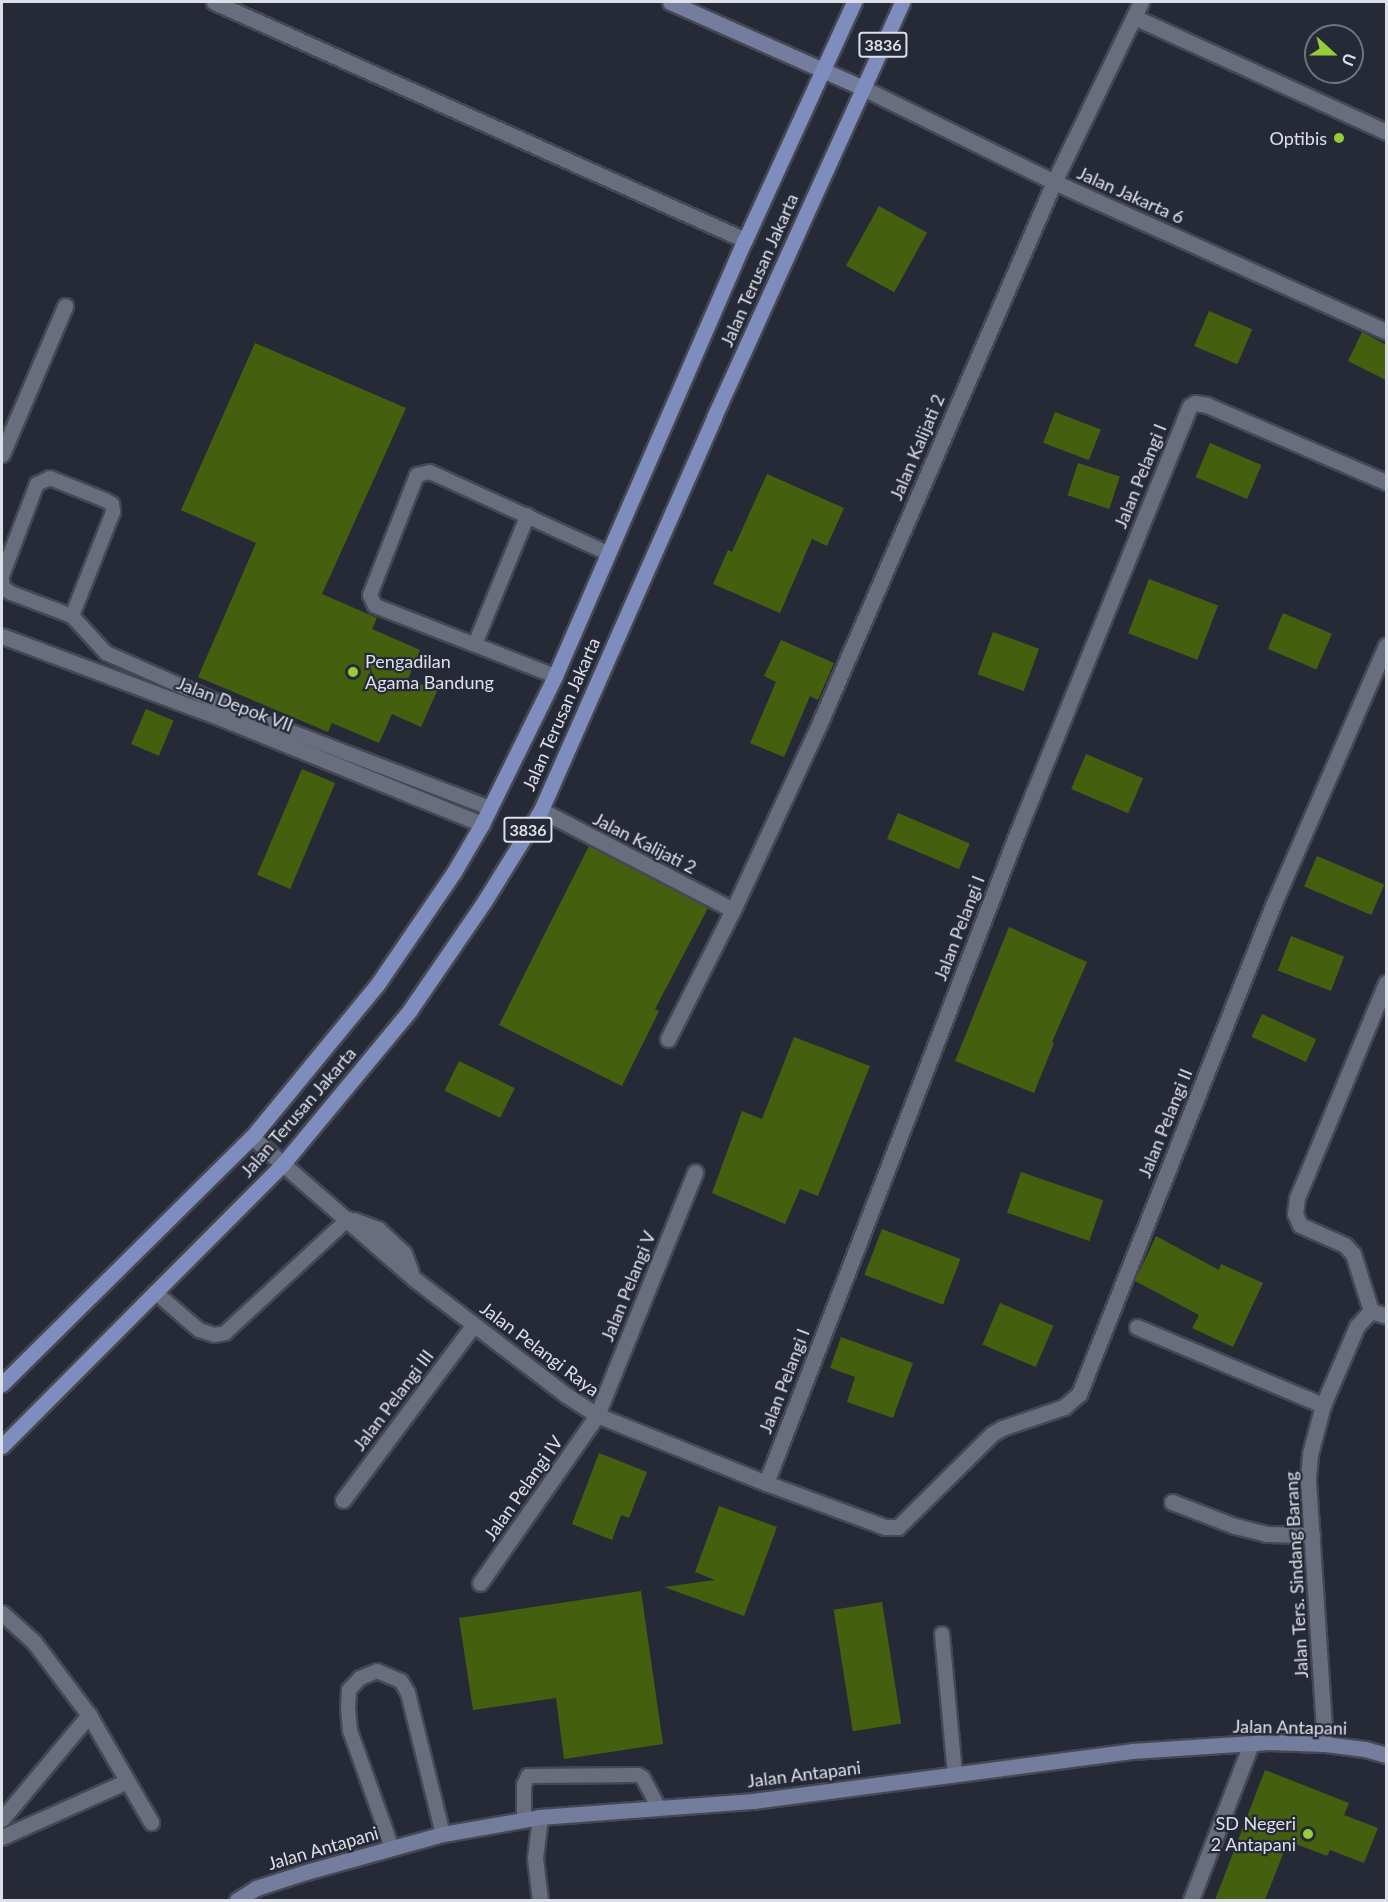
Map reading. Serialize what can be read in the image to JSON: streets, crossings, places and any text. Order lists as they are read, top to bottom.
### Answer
{
  "streets": {
    "main road": ["3836", "Jalan Terusan Jakarta"],
    "street": [
      "Jalan Jakarta 6",
      "Jalan Kalijati 2",
      "Jalan Pelangi I",
      "Jalan Depok VII",
      "Jalan Pelangi II",
      "Jalan Pelangi V",
      "Jalan Pelangi Raya",
      "Jalan Pelangi III",
      "Jalan Pelangi IV",
      "Jalan Ters. Sindang Barang",
      "Jalan Antapani"
    ]
  },
  "crossings": [
    ["Jalan Jakarta 6", "Jalan Terusan Jakarta"],
    ["Jalan Jakarta 6", "Jalan Kalijati 2"],
    ["Jalan Terusan Jakarta", "Jalan Kalijati 2"],
    ["Jalan Terusan Jakarta", "Jalan Depok VII"],
    ["Jalan Terusan Jakarta", "Jalan Pelangi Raya"],
    ["Jalan Pelangi I", "Jalan Pelangi Raya"],
    ["Jalan Pelangi II", "Jalan Pelangi Raya"],
    ["Jalan Pelangi V", "Jalan Pelangi Raya"],
    ["Jalan Pelangi V", "Jalan Pelangi IV"],
    ["Jalan Pelangi Raya", "Jalan Pelangi III"],
    ["Jalan Pelangi Raya", "Jalan Pelangi IV"],
    ["Jalan Ters. Sindang Barang", "Jalan Antapani"]
  ],
  "places": ["Optibis", "Pengadilan Agama Bandung", "SD Negeri 2 Antapani"],
  "north": "right"
}
